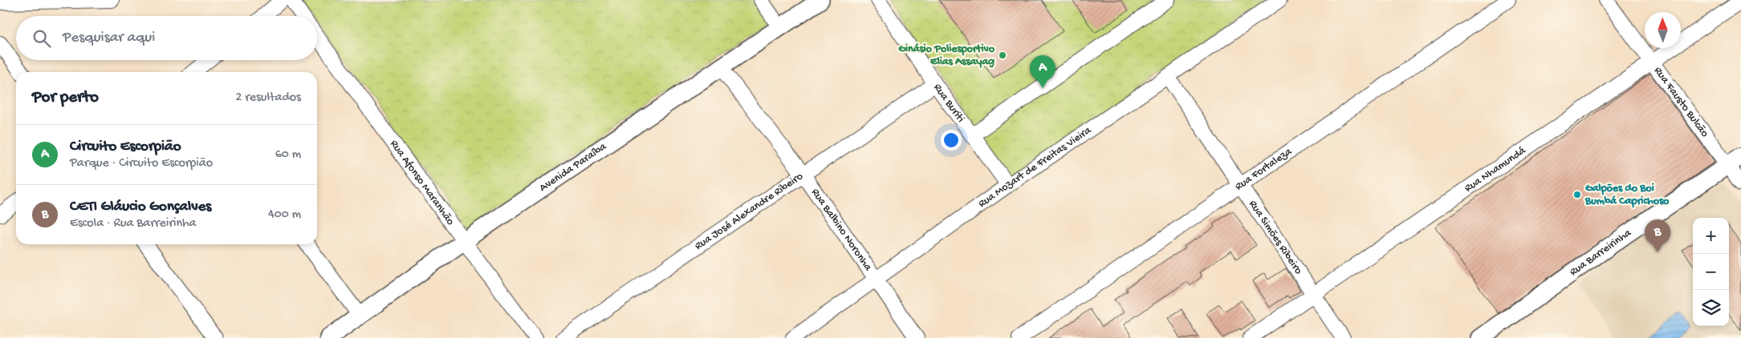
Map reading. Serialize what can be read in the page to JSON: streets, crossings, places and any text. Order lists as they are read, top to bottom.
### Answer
{
  "streets": {
    "street": [
      "Rua Fausto Bulcão",
      "Rua Buriti",
      "Avenida Paraíba",
      "Rua Mozart de Freitas Vieira",
      "Rua Nhamundá",
      "Rua Fortaleza",
      "Rua Afonso Maranhão",
      "Rua José Alexandre Ribeiro",
      "Rua Balbino Noronha",
      "Rua Simões Ribeiro",
      "Rua Barreirinha"
    ]
  },
  "crossings": [
    ["Rua Fausto Bulcão", "Rua Nhamundá"],
    ["Rua Fausto Bulcão", "Rua Barreirinha"],
    ["Rua Buriti", "Rua Mozart de Freitas Vieira"],
    ["Rua Buriti", "Rua José Alexandre Ribeiro"],
    ["Avenida Paraíba", "Rua Afonso Maranhão"],
    ["Avenida Paraíba", "Rua Balbino Noronha"],
    ["Rua Mozart de Freitas Vieira", "Rua Balbino Noronha"],
    ["Rua Mozart de Freitas Vieira", "Rua Simões Ribeiro"],
    ["Rua Nhamundá", "Rua Simões Ribeiro"],
    ["Rua Fortaleza", "Rua Simões Ribeiro"],
    ["Rua José Alexandre Ribeiro", "Rua Balbino Noronha"]
  ],
  "places": ["Ginásio Poliesportivo Elias Assayag", "Galpões do Boi Bumbá Caprichoso"],
  "north": "top",
  "page": {
    "search": "Pesquisar aqui",
    "pins": ["A", "B"],
    "heading": ["Por perto", "2 resultados"],
    "list": [
      {
        "mark": "A",
        "name": "Circuito Escorpião",
        "note": "Parque · Circuito Escorpião",
        "value": "60 m"
      },
      {
        "mark": "B",
        "name": "CETI Gláucio Gonçalves",
        "note": "Escola · Rua Barreirinha",
        "value": "400 m"
      }
    ],
    "map_buttons": ["+", "−"]
  }
}
